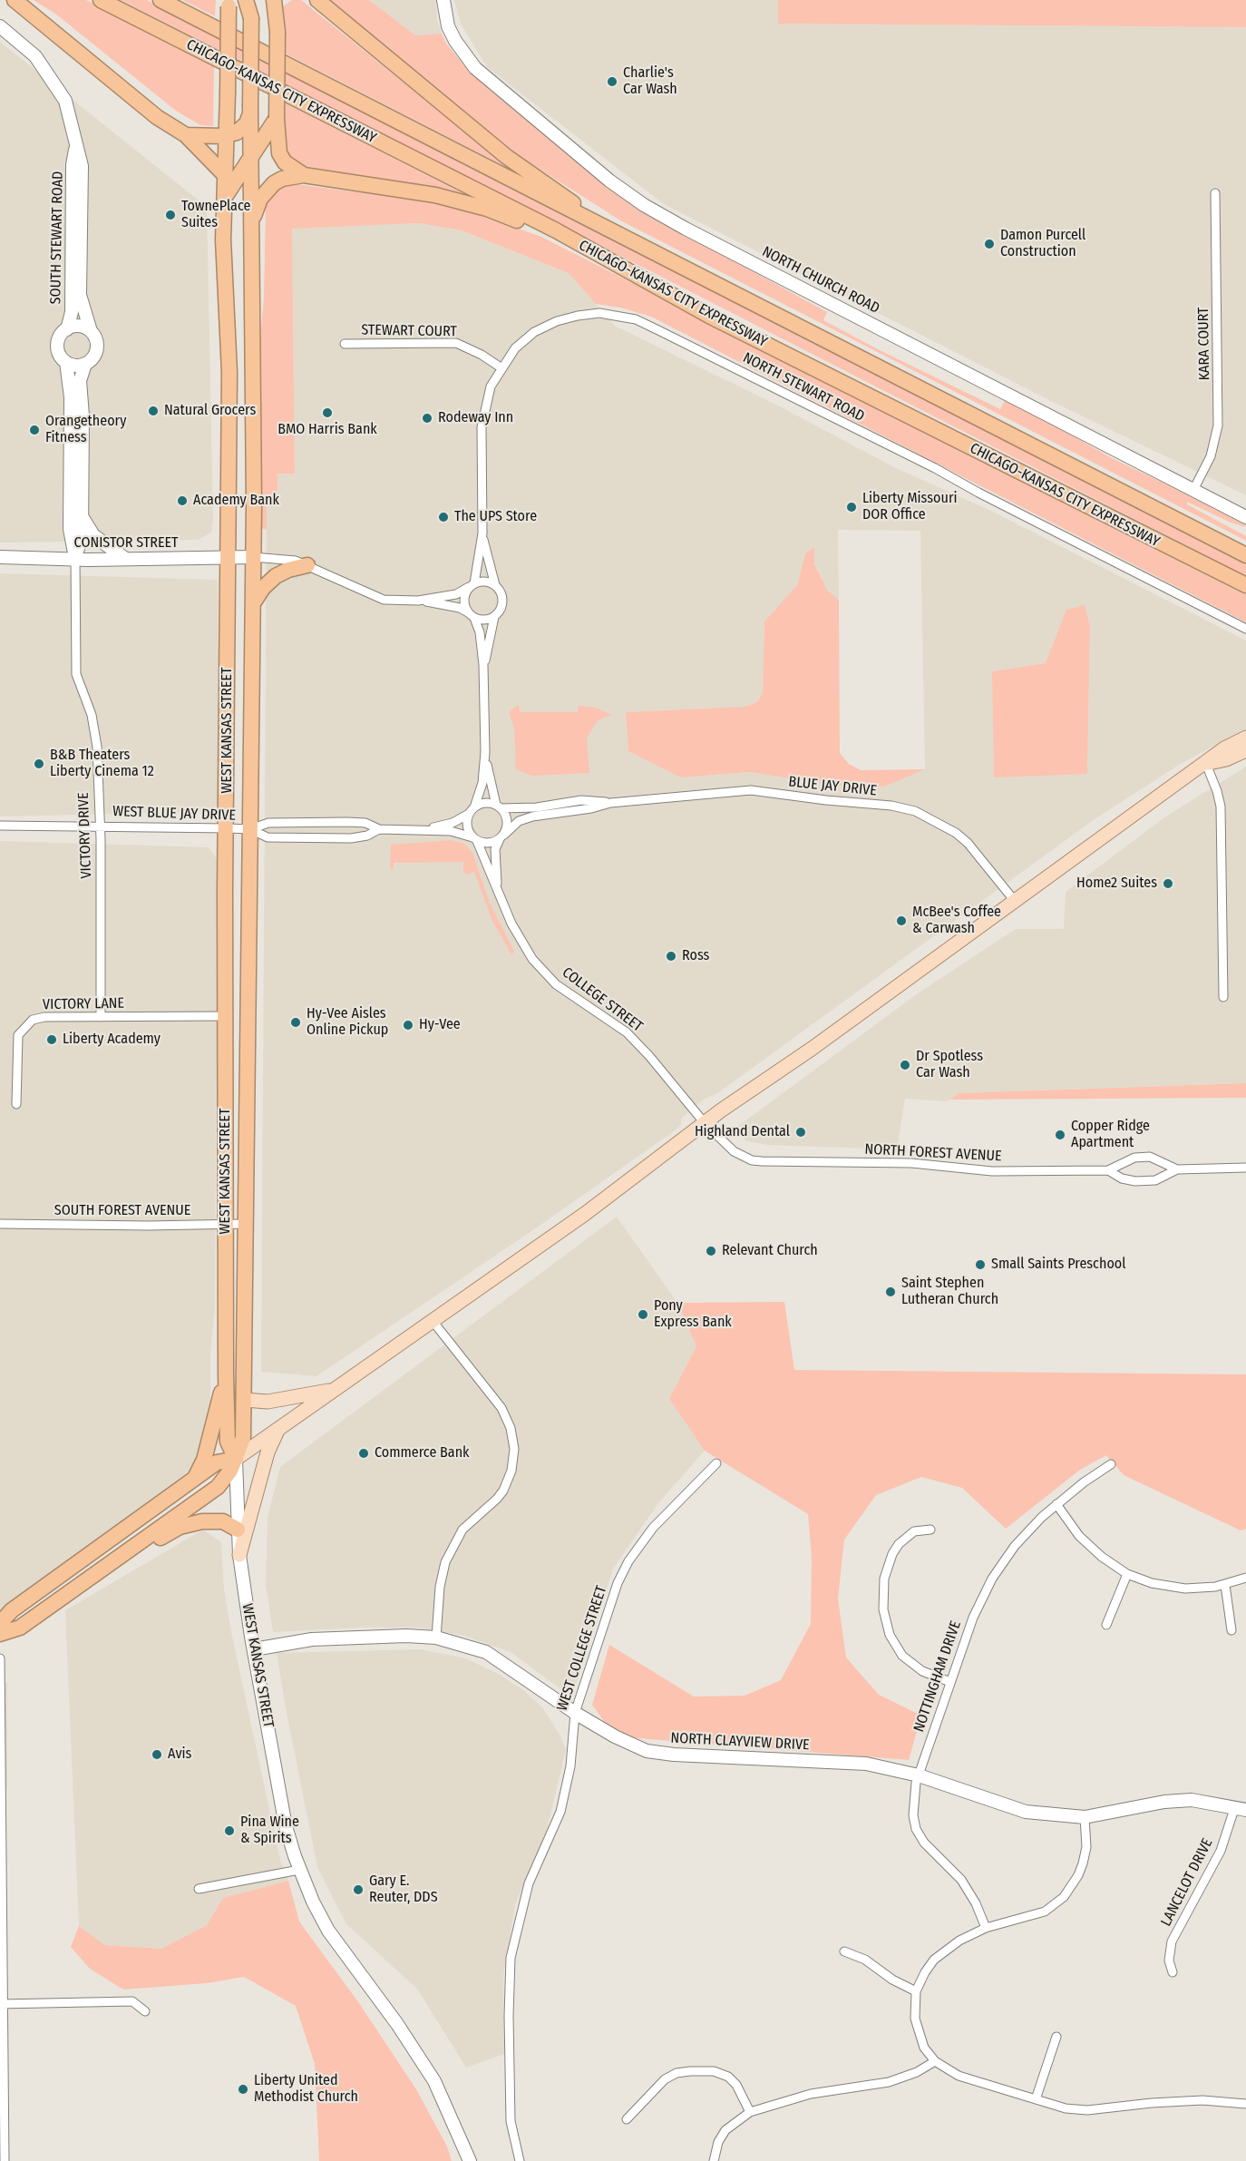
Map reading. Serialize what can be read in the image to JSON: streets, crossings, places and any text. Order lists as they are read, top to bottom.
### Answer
{
  "streets": {
    "highway": ["CHICAGO-KANSAS CITY EXPRESSWAY", "WEST KANSAS STREET"],
    "street": [
      "SOUTH STEWART ROAD",
      "NORTH CHURCH ROAD",
      "STEWART COURT",
      "KARA COURT",
      "NORTH STEWART ROAD",
      "CONISTOR STREET",
      "BLUE JAY DRIVE",
      "WEST BLUE JAY DRIVE",
      "VICTORY DRIVE",
      "COLLEGE STREET",
      "VICTORY LANE",
      "NORTH FOREST AVENUE",
      "SOUTH FOREST AVENUE",
      "WEST COLLEGE STREET",
      "NOTTINGHAM DRIVE",
      "NORTH CLAYVIEW DRIVE",
      "LANCELOT DRIVE"
    ]
  },
  "crossings": [
    ["NORTH CHURCH ROAD", "KARA COURT"],
    ["STEWART COURT", "NORTH STEWART ROAD"],
    ["CONISTOR STREET", "WEST KANSAS STREET"],
    ["CONISTOR STREET", "VICTORY DRIVE"],
    ["WEST KANSAS STREET", "WEST BLUE JAY DRIVE"],
    ["WEST KANSAS STREET", "VICTORY LANE"],
    ["WEST KANSAS STREET", "SOUTH FOREST AVENUE"],
    ["WEST KANSAS STREET", "NORTH CLAYVIEW DRIVE"],
    ["BLUE JAY DRIVE", "COLLEGE STREET"],
    ["WEST BLUE JAY DRIVE", "VICTORY DRIVE"],
    ["VICTORY DRIVE", "VICTORY LANE"],
    ["COLLEGE STREET", "NORTH FOREST AVENUE"],
    ["WEST COLLEGE STREET", "NORTH CLAYVIEW DRIVE"],
    ["NOTTINGHAM DRIVE", "NORTH CLAYVIEW DRIVE"],
    ["NORTH CLAYVIEW DRIVE", "LANCELOT DRIVE"]
  ],
  "places": [
    "Charlie's Car Wash",
    "TownePlace Suites",
    "Damon Purcell Construction",
    "Natural Grocers",
    "BMO Harris Bank",
    "Rodeway Inn",
    "Orangetheory Fitness",
    "Academy Bank",
    "Liberty Missouri DOR Office",
    "The UPS Store",
    "B&B Theaters Liberty Cinema 12",
    "Home2 Suites",
    "McBee's Coffee & Carwash",
    "Ross",
    "Hy-Vee Aisles Online Pickup",
    "Hy-Vee",
    "Liberty Academy",
    "Dr Spotless Car Wash",
    "Highland Dental",
    "Copper Ridge Apartment",
    "Relevant Church",
    "Small Saints Preschool",
    "Saint Stephen Lutheran Church",
    "Pony Express Bank",
    "Commerce Bank",
    "Avis",
    "Pina Wine & Spirits",
    "Gary E. Reuter, DDS",
    "Liberty United Methodist Church"
  ]
}
